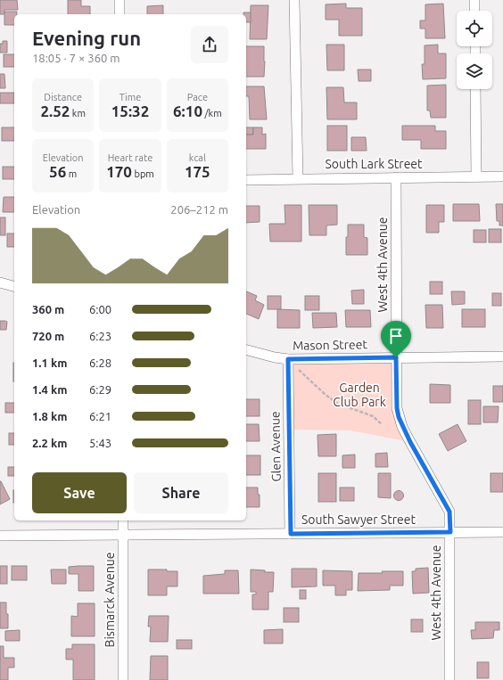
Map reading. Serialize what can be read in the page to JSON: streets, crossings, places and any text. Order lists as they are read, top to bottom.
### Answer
{
  "streets": {
    "street": [
      "South Lark Street",
      "West 4th Avenue",
      "Mason Street",
      "Glen Avenue",
      "South Sawyer Street",
      "Bismarck Avenue"
    ]
  },
  "crossings": [
    ["South Lark Street", "West 4th Avenue"],
    ["West 4th Avenue", "Mason Street"],
    ["West 4th Avenue", "South Sawyer Street"],
    ["Mason Street", "Glen Avenue"],
    ["Glen Avenue", "South Sawyer Street"],
    ["South Sawyer Street", "Bismarck Avenue"]
  ],
  "parks": ["Garden Club Park"],
  "page": {
    "heading": ["Evening run", "18:05 · 7 × 360 m"],
    "stats": [
      ["Distance", "2.52 km"],
      ["Time", "15:32"],
      ["Pace", "6:10 /km"],
      ["Elevation", "56 m"],
      ["Heart rate", "170 bpm"],
      ["kcal", "175"]
    ],
    "chart": ["Elevation", "206–212 m"],
    "list": [
      {
        "name": "360 m",
        "note": "6:00"
      },
      {
        "name": "720 m",
        "note": "6:23"
      },
      {
        "name": "1.1 km",
        "note": "6:28"
      },
      {
        "name": "1.4 km",
        "note": "6:29"
      },
      {
        "name": "1.8 km",
        "note": "6:21"
      },
      {
        "name": "2.2 km",
        "note": "5:43"
      }
    ],
    "buttons": ["Save", "Share"]
  }
}
